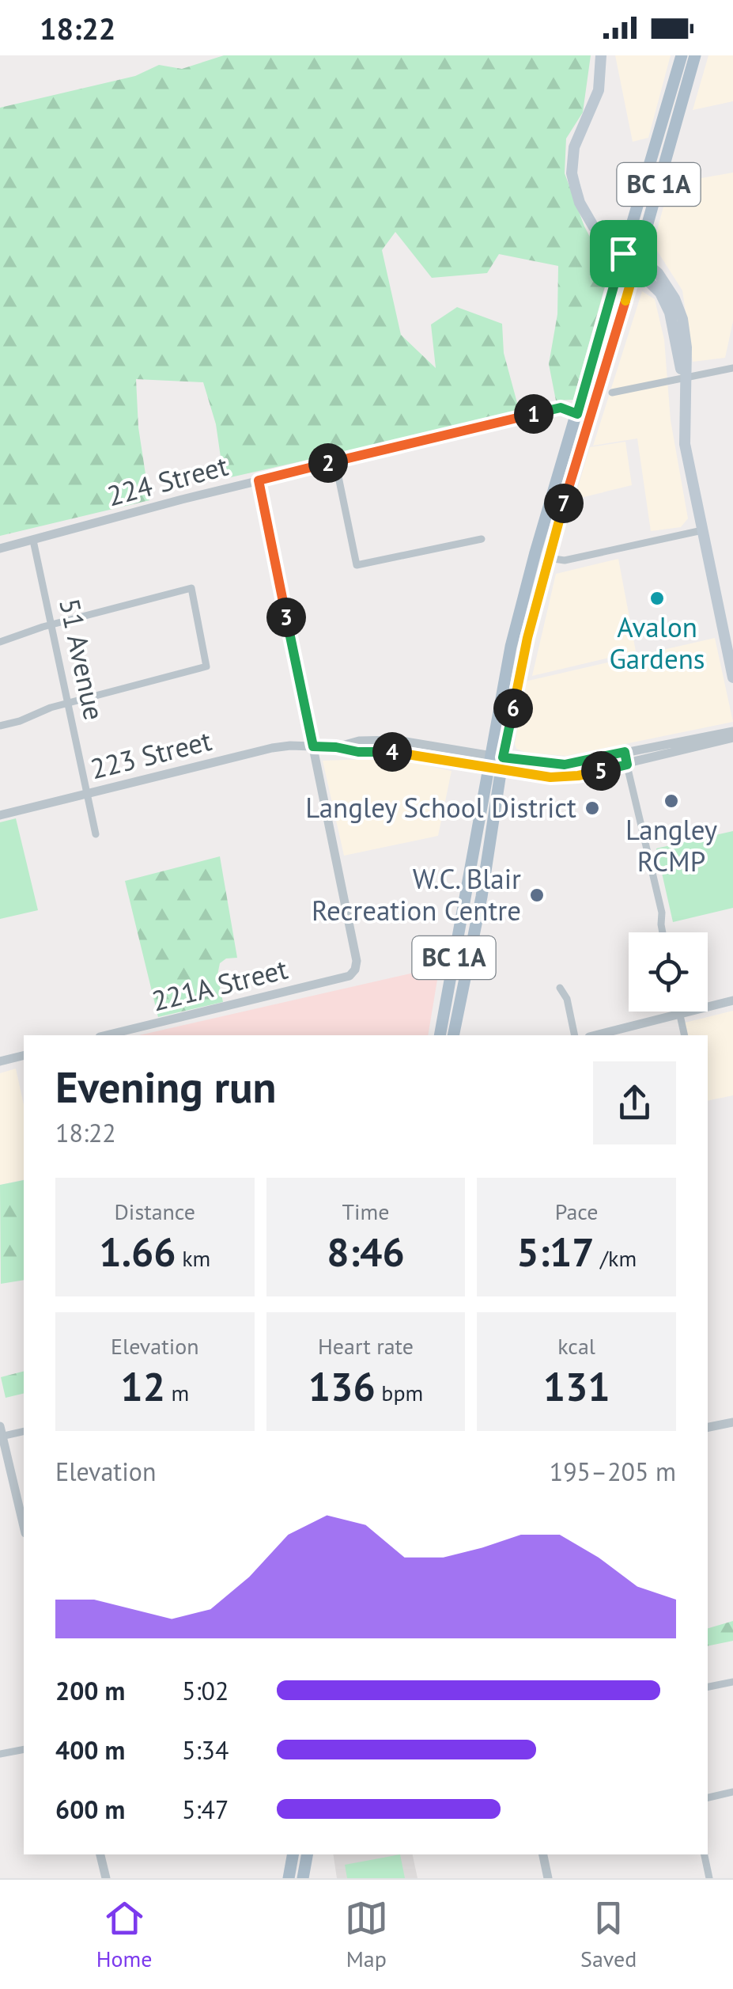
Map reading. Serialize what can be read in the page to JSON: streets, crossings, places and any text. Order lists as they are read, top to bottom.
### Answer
{
  "streets": {
    "main road": ["BC 1A"],
    "street": [
      "224 Street",
      "51 Avenue",
      "223 Street",
      "221A Street"
    ]
  },
  "crossings": [
    ["BC 1A", "224 Street"],
    ["BC 1A", "223 Street"],
    ["224 Street", "51 Avenue"],
    ["51 Avenue", "223 Street"],
    ["223 Street", "221A Street"]
  ],
  "places": [
    "Avalon Gardens",
    "Langley RCMP",
    "Langley School District",
    "W.C. Blair Recreation Centre"
  ],
  "page": {
    "status": "18:22",
    "pins": [
      "1",
      "2",
      "7",
      "3",
      "6",
      "4",
      "5"
    ],
    "heading": ["Evening run", "18:22"],
    "stats": [
      ["Distance", "1.66 km"],
      ["Time", "8:46"],
      ["Pace", "5:17 /km"],
      ["Elevation", "12 m"],
      ["Heart rate", "136 bpm"],
      ["kcal", "131"]
    ],
    "chart": ["Elevation", "195–205 m"],
    "list": [
      {
        "name": "200 m",
        "note": "5:02"
      },
      {
        "name": "400 m",
        "note": "5:34"
      },
      {
        "name": "600 m",
        "note": "5:47"
      }
    ],
    "tabs": ["Home", "Map", "Saved"]
  }
}
